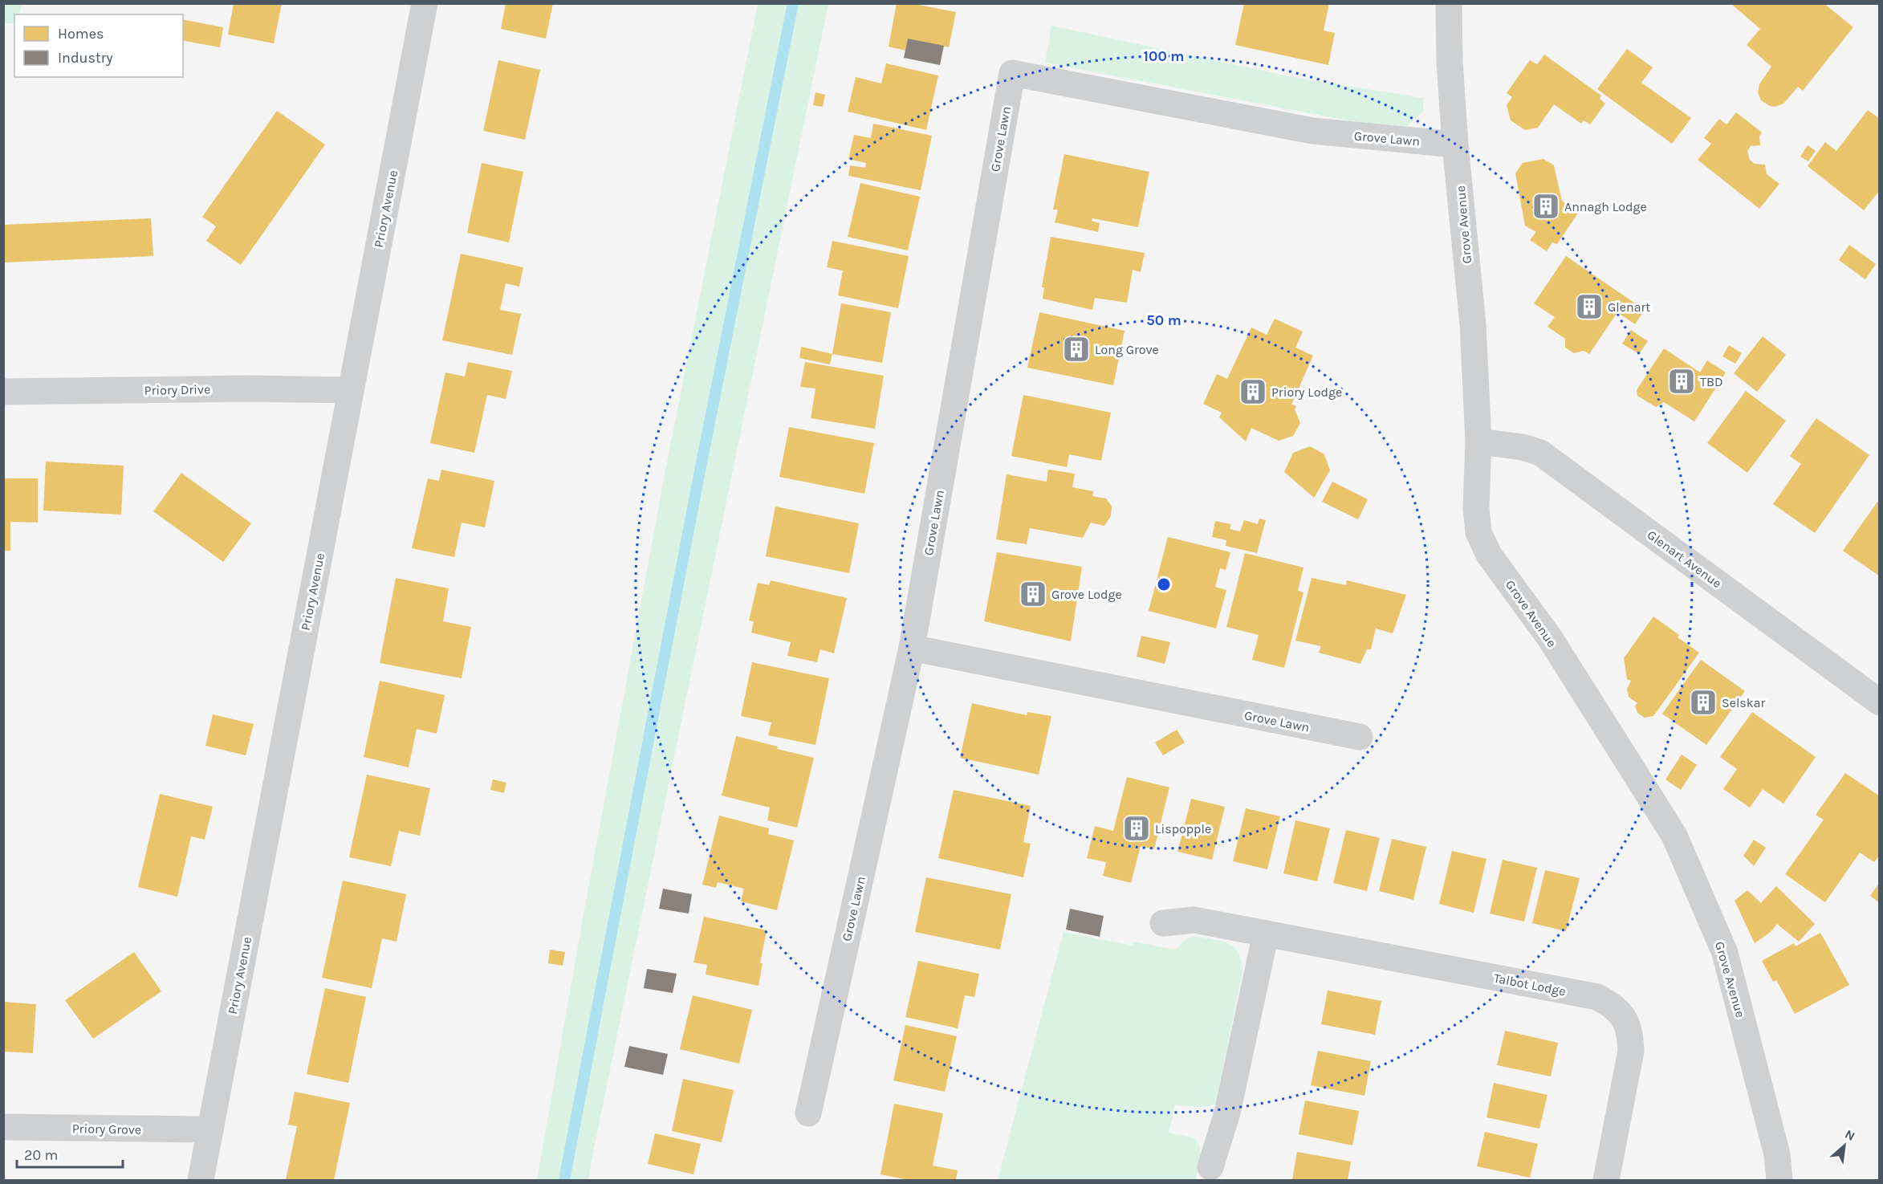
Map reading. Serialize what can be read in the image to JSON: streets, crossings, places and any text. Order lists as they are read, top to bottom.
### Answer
{
  "streets": {
    "street": [
      "Grove Lawn",
      "Priory Avenue",
      "Grove Avenue",
      "Priory Drive",
      "Glenart Avenue",
      "Talbot Lodge",
      "Priory Grove"
    ]
  },
  "crossings": [
    ["Grove Lawn", "Grove Avenue"],
    ["Priory Avenue", "Priory Drive"],
    ["Priory Avenue", "Priory Grove"],
    ["Grove Avenue", "Glenart Avenue"]
  ],
  "places": {
    "building": [
      "Annagh Lodge",
      "Glenart",
      "Long Grove",
      "TBD",
      "Priory Lodge",
      "Grove Lodge",
      "Selskar",
      "Lispopple"
    ]
  },
  "legend": ["Homes", "Industry"],
  "scale_bar": "20 m",
  "north": "top right",
  "rings": ["100 m", "50 m"]
}
